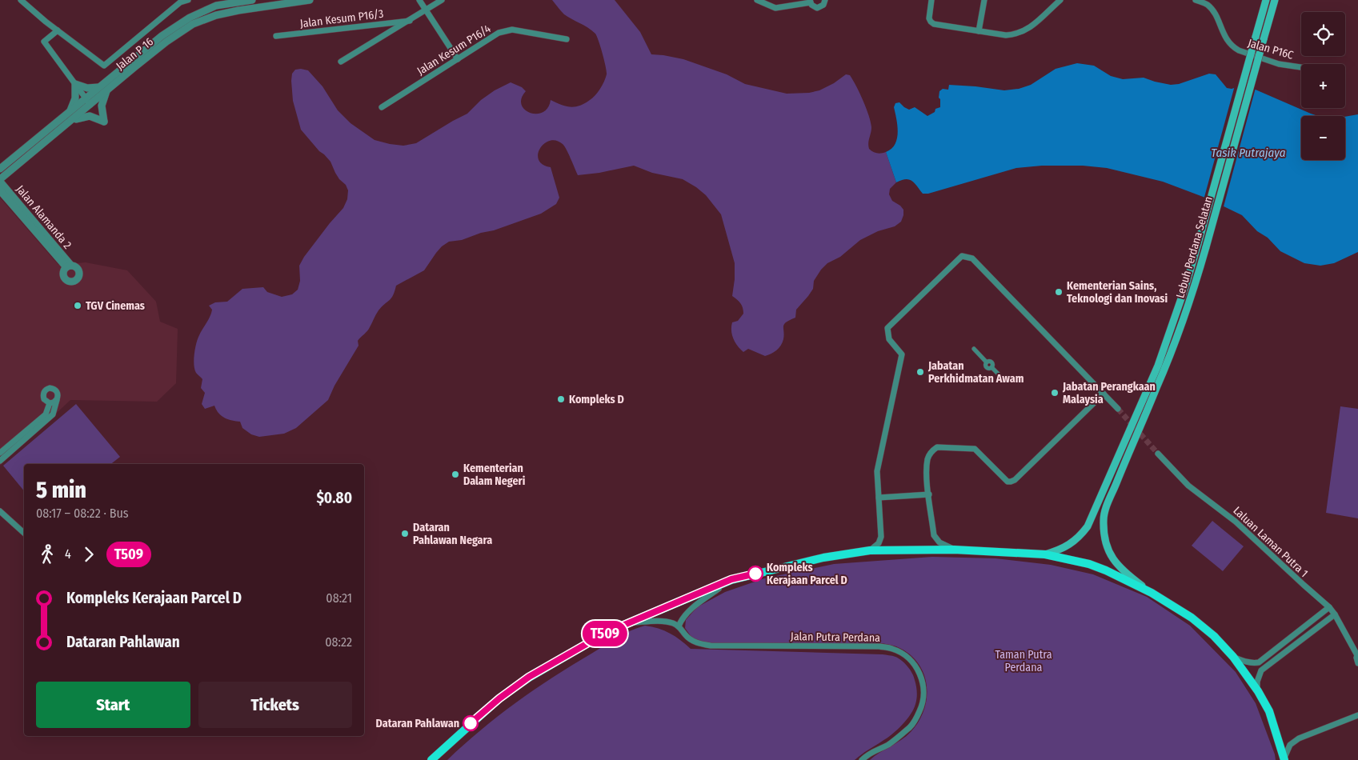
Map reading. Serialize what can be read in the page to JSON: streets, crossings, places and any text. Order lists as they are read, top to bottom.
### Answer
{
  "streets": {
    "main road": ["Lebuh Perdana Selatan"],
    "street": [
      "Jalan Kesum P16/3",
      "Jalan P16C",
      "Jalan Kesum P16/4",
      "Jalan P 16",
      "Jalan Alamanda 2",
      "Laluan Laman Putra 1",
      "Jalan Putra Perdana"
    ]
  },
  "crossings": [
    ["Jalan P 16", "Jalan Alamanda 2"]
  ],
  "water": ["Tasik Putrajaya"],
  "parks": ["Taman Putra Perdana"],
  "places": [
    "Kementerian Sains, Teknologi dan Inovasi",
    "TGV Cinemas",
    "Jabatan Perkhidmatan Awam",
    "Jabatan Perangkaan Malaysia",
    "Kompleks D",
    "Kementerian Dalam Negeri",
    "Dataran Pahlawan Negara",
    "Kompleks Kerajaan Parcel D",
    "Dataran Pahlawan"
  ],
  "lines": ["bus line T509"],
  "page": {
    "on_map": "T509",
    "map_buttons": ["+", "−"],
    "heading": ["5 min", "08:17 – 08:22 · Bus", "$0.80"],
    "legs": ["4", "T509"],
    "list": [
      {
        "name": "Kompleks Kerajaan Parcel D",
        "value": "08:21"
      },
      {
        "name": "Dataran Pahlawan",
        "value": "08:22"
      }
    ],
    "buttons": ["Start", "Tickets"]
  }
}
